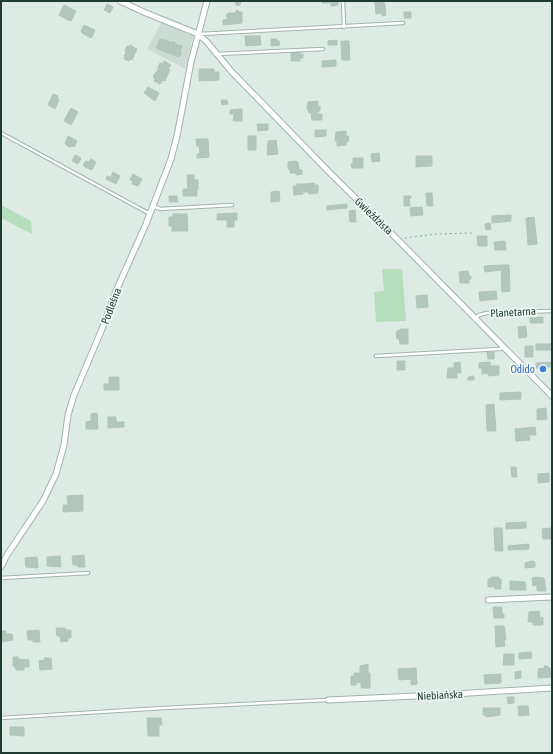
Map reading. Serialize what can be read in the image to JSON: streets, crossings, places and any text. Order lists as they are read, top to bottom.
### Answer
{
  "streets": {
    "street": ["Gwieździsta", "Podleśna", "Niebiańska"],
    "lane": ["Planetarna"]
  },
  "crossings": [
    ["Gwieździsta", "Podleśna"],
    ["Gwieździsta", "Planetarna"]
  ],
  "places": ["Odido"]
}
